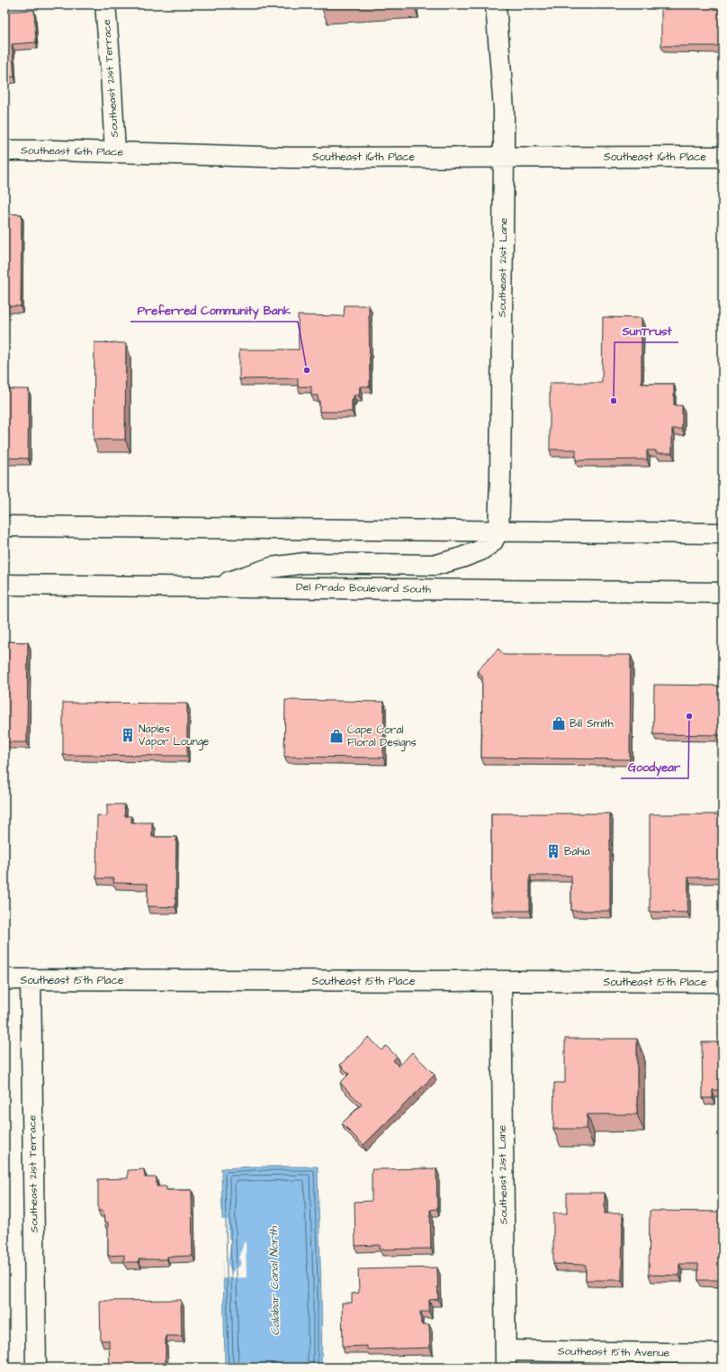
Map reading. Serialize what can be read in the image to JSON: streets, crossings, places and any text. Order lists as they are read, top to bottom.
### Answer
{
  "streets": {
    "street": [
      "Southeast 21st Terrace",
      "Southeast 16th Place",
      "Southeast 21st Lane",
      "Del Prado Boulevard South",
      "Southeast 15th Place",
      "Southeast 15th Avenue"
    ]
  },
  "crossings": [
    ["Southeast 21st Terrace", "Southeast 16th Place"],
    ["Southeast 21st Terrace", "Southeast 15th Place"],
    ["Southeast 16th Place", "Southeast 21st Lane"],
    ["Southeast 21st Lane", "Southeast 15th Place"],
    ["Southeast 21st Lane", "Southeast 15th Avenue"]
  ],
  "water": ["Calabar Canal North"],
  "places": {
    "other": ["Preferred Community Bank", "SunTrust", "Goodyear"],
    "shop": ["Bill Smith", "Cape Coral Floral Designs"],
    "building": ["Naples Vapor Lounge", "Bahia"]
  }
}
